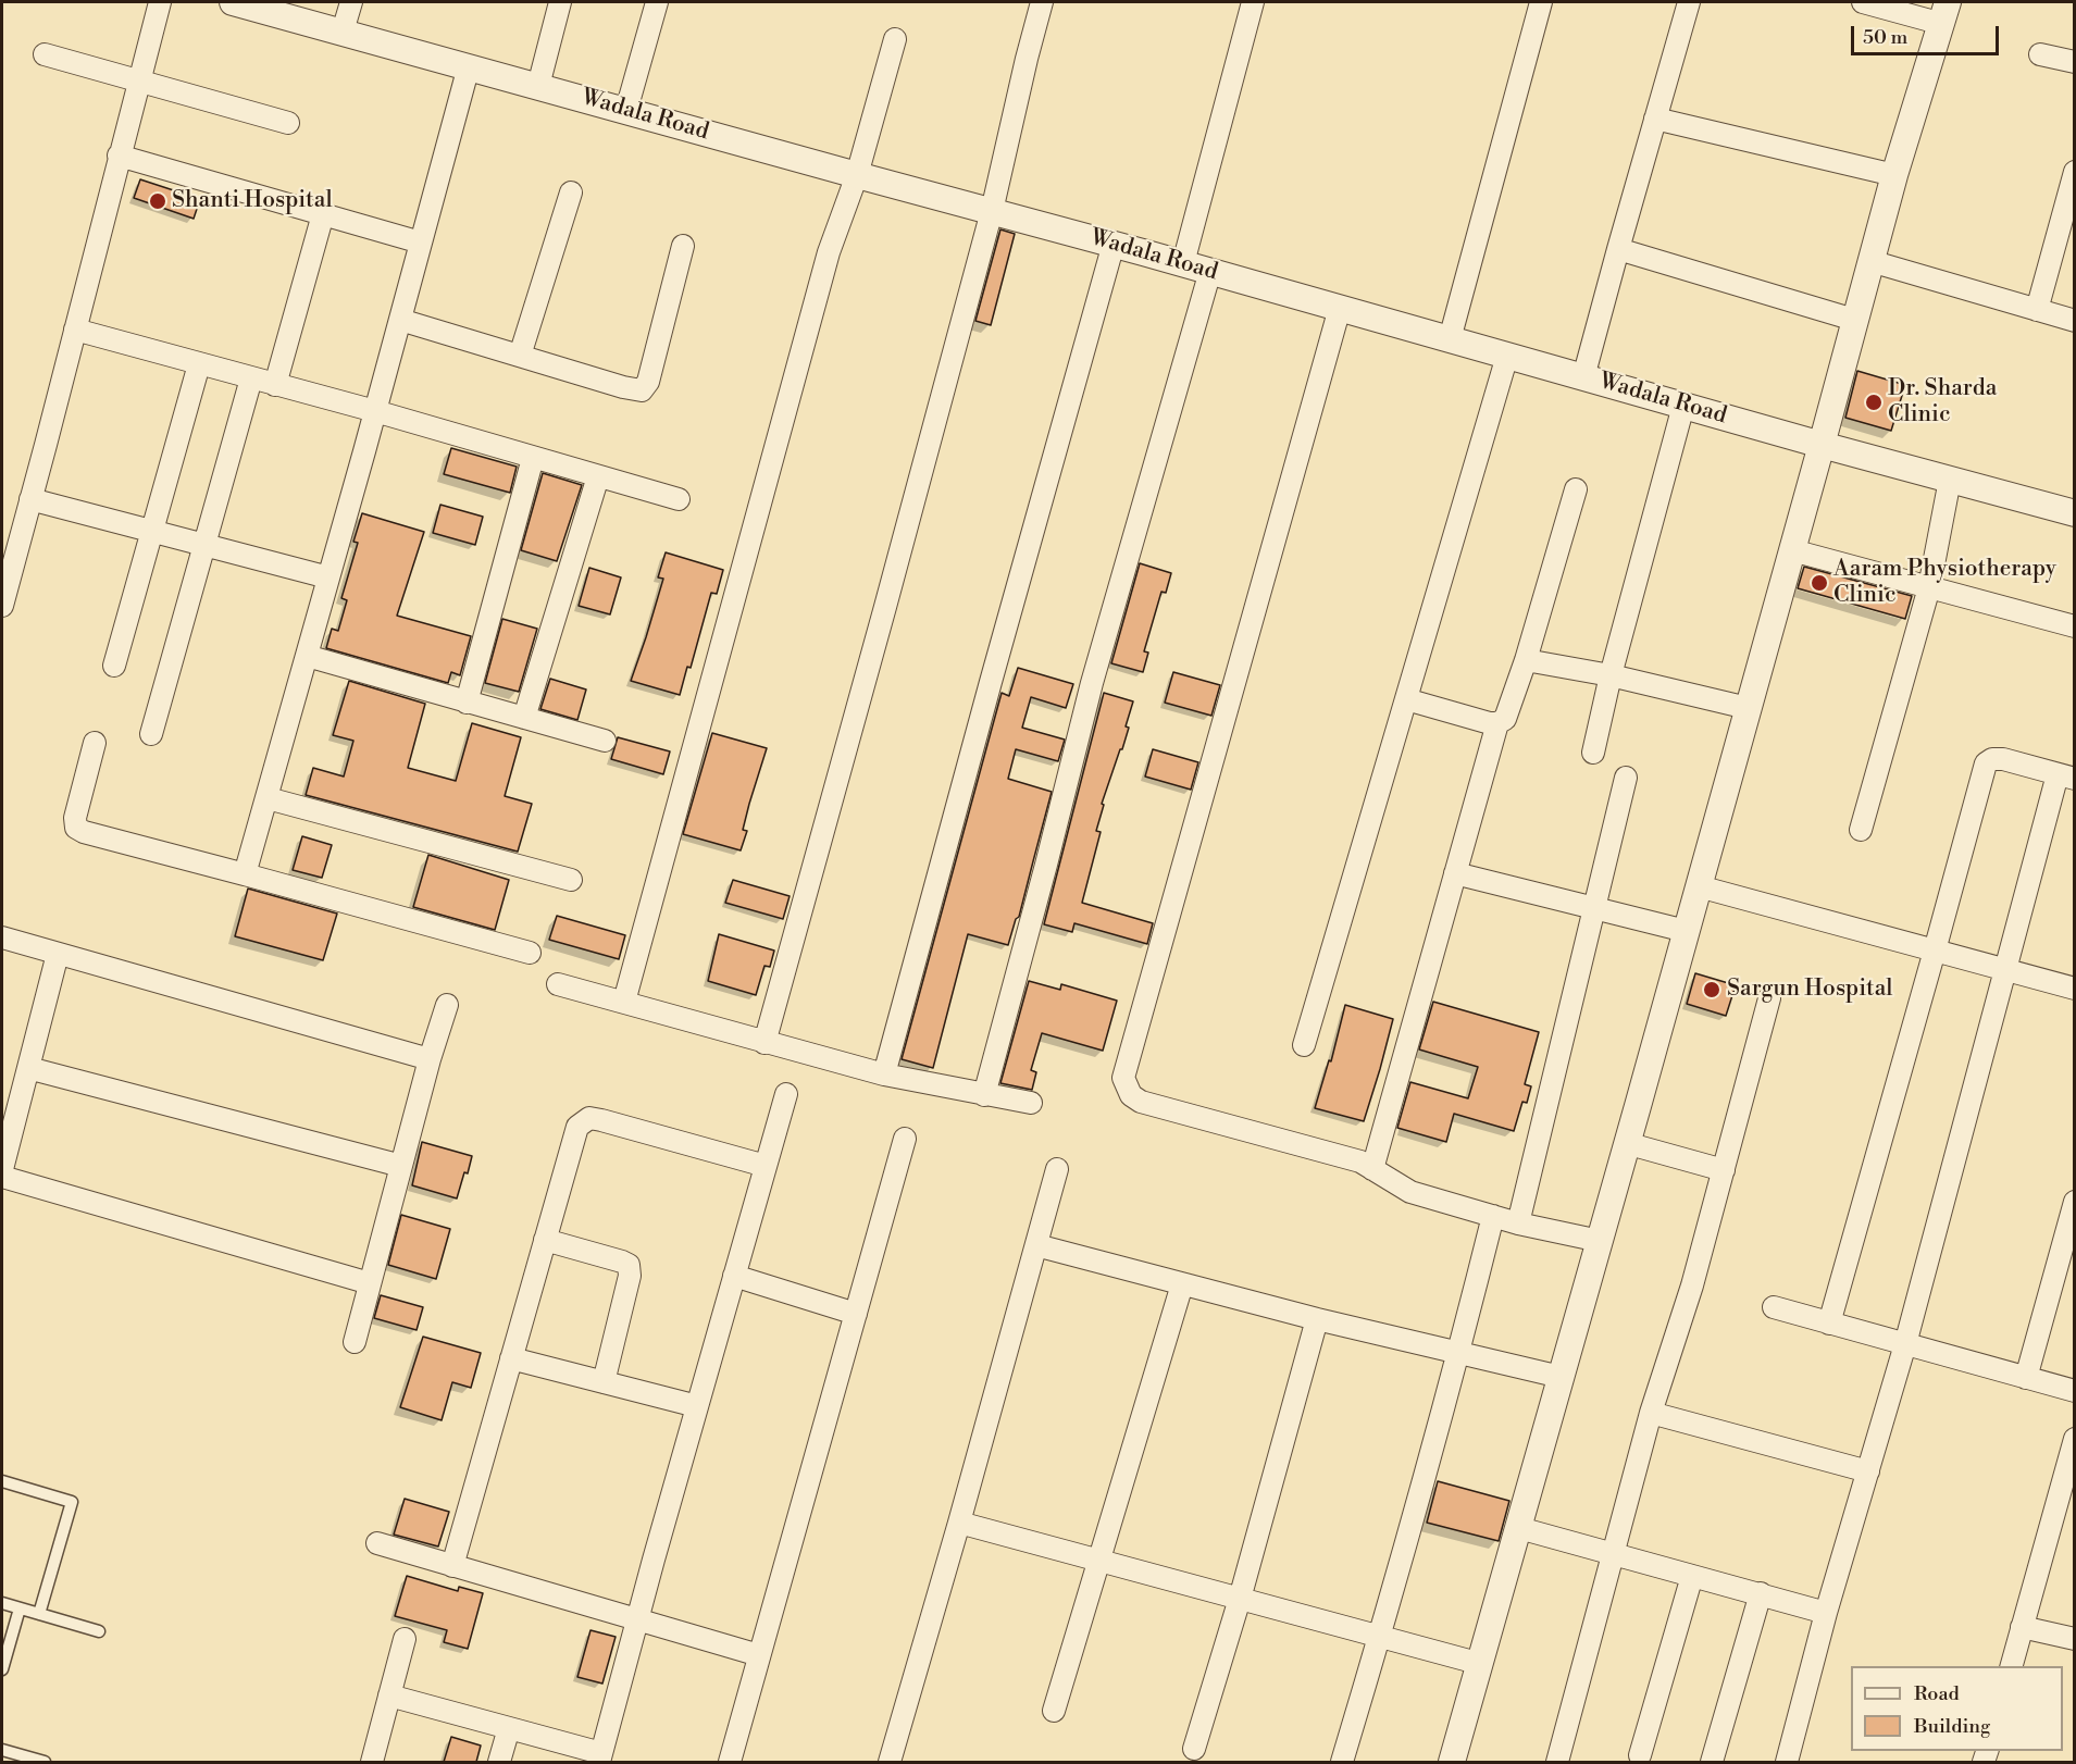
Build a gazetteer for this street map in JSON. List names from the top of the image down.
{
  "streets": {
    "street": ["Wadala Road"]
  },
  "places": [
    "Shanti Hospital",
    "Dr. Sharda Clinic",
    "Aaram Physiotherapy Clinic",
    "Sargun Hospital"
  ],
  "legend": ["Road", "Building"],
  "scale_bar": "50 m"
}
